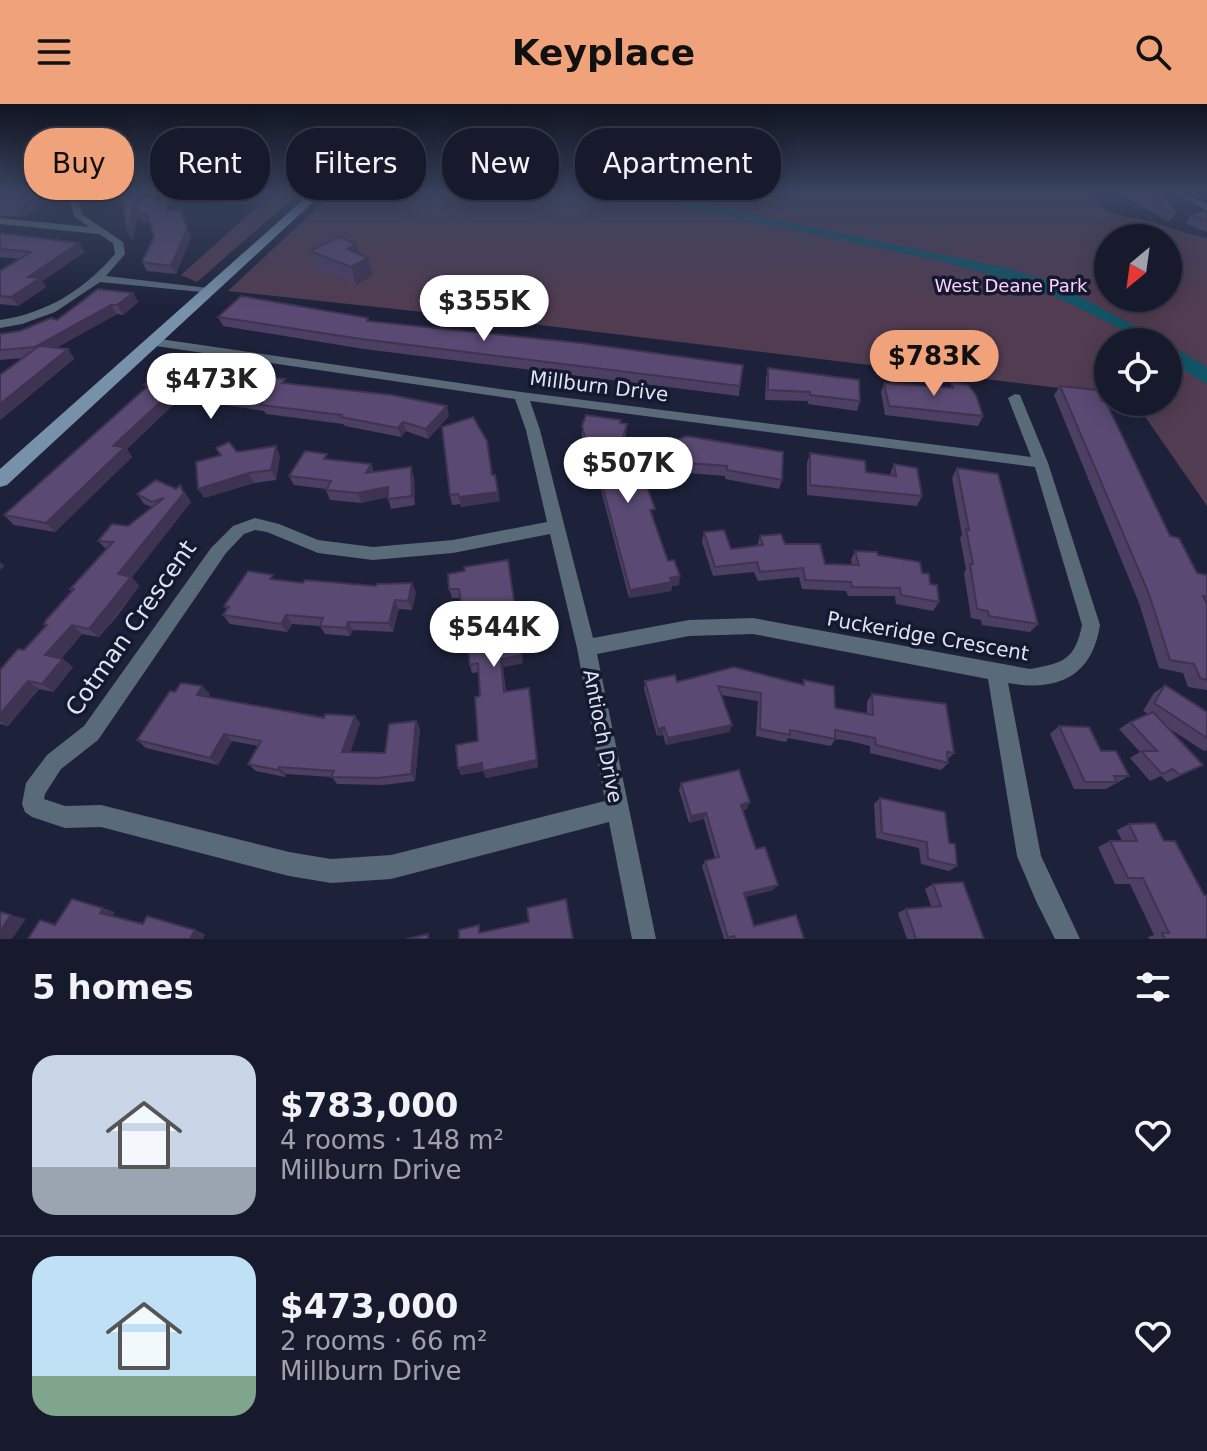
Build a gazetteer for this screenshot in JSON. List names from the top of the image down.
{
  "streets": {
    "street": [
      "Millburn Drive",
      "Cotman Crescent",
      "Puckeridge Crescent",
      "Antioch Drive"
    ]
  },
  "crossings": [
    ["Millburn Drive", "Puckeridge Crescent"],
    ["Millburn Drive", "Antioch Drive"],
    ["Cotman Crescent", "Antioch Drive"],
    ["Puckeridge Crescent", "Antioch Drive"]
  ],
  "parks": ["West Deane Park"],
  "north": "bottom left",
  "page": {
    "header": "Keyplace",
    "chip": [
      "Buy",
      "Rent",
      "Filters",
      "New",
      "Apartment"
    ],
    "price": [
      "$355K",
      "$783K",
      "$473K",
      "$507K",
      "$544K"
    ],
    "heading": "5 homes",
    "list": [
      {
        "name": "$783,000",
        "note": "4 rooms · 148 m² · Millburn Drive"
      },
      {
        "name": "$473,000",
        "note": "2 rooms · 66 m² · Millburn Drive"
      }
    ]
  }
}
